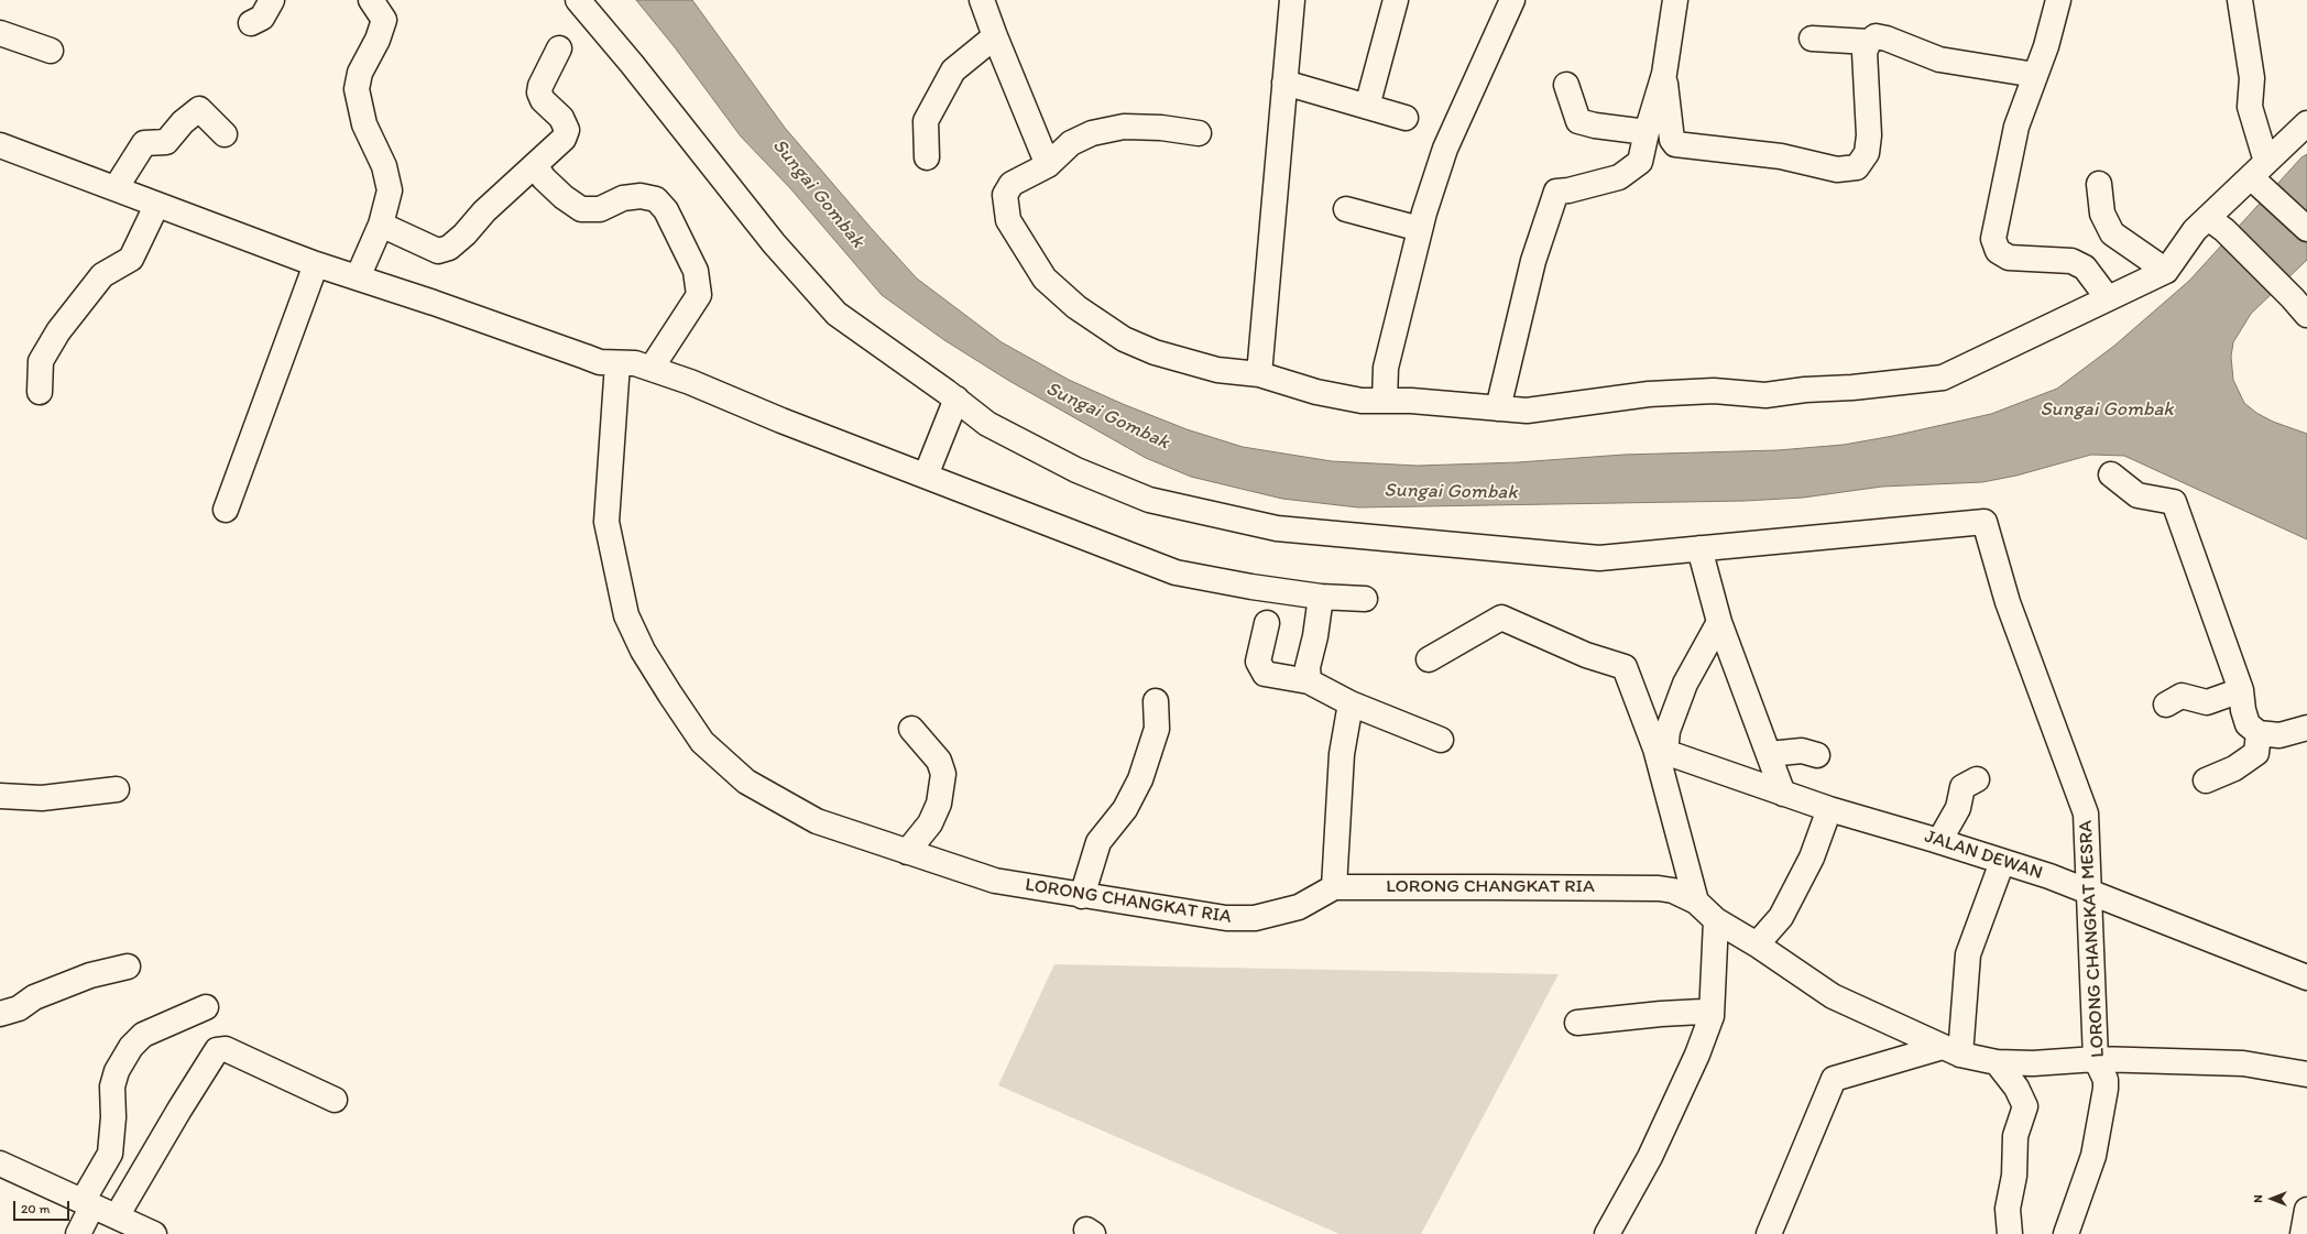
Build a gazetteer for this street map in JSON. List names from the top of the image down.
{
  "streets": {
    "street": ["JALAN DEWAN", "LORONG CHANGKAT RIA", "LORONG CHANGKAT MESRA"]
  },
  "crossings": [
    ["JALAN DEWAN", "LORONG CHANGKAT MESRA"],
    ["LORONG CHANGKAT RIA", "LORONG CHANGKAT MESRA"]
  ],
  "water": ["Sungai Gombak"],
  "scale_bar": "20 m",
  "north": "left"
}
